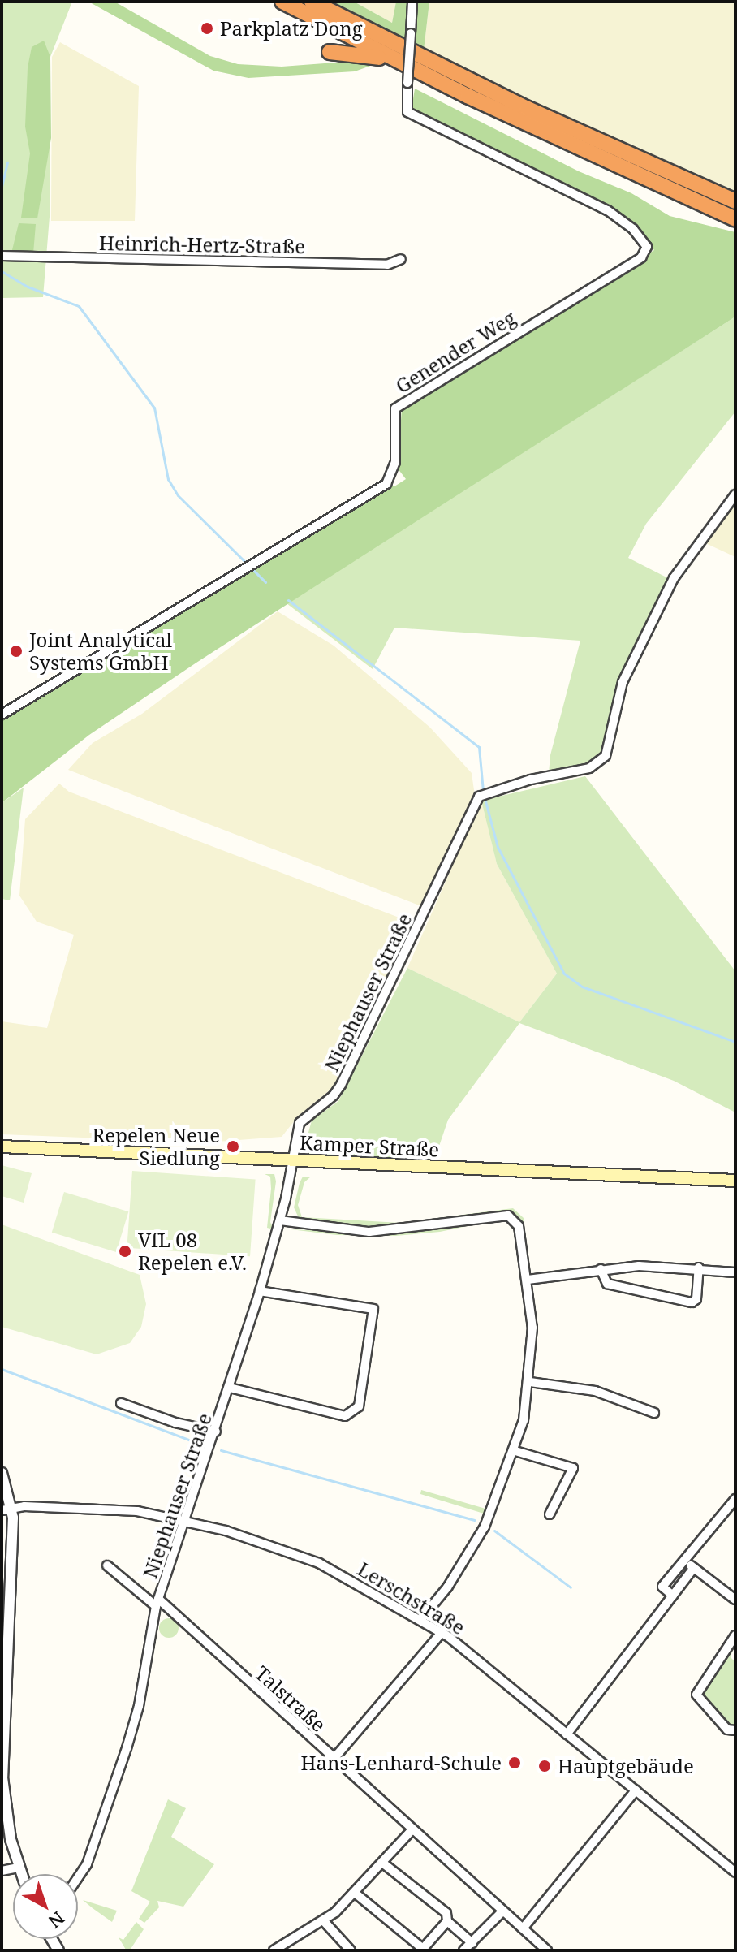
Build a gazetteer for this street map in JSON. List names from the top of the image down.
{
  "streets": {
    "main road": ["Kamper Straße"],
    "street": [
      "Heinrich-Hertz-Straße",
      "Genender Weg",
      "Niephauser Straße",
      "Lerschstraße",
      "Talstraße"
    ]
  },
  "crossings": [
    ["Niephauser Straße", "Kamper Straße"],
    ["Niephauser Straße", "Lerschstraße"],
    ["Niephauser Straße", "Talstraße"]
  ],
  "places": [
    "Parkplatz Dong",
    "Joint Analytical Systems GmbH",
    "Repelen Neue Siedlung",
    "VfL 08 Repelen e.V.",
    "Hans-Lenhard-Schule",
    "Hauptgebäude"
  ],
  "north": "bottom right"
}
